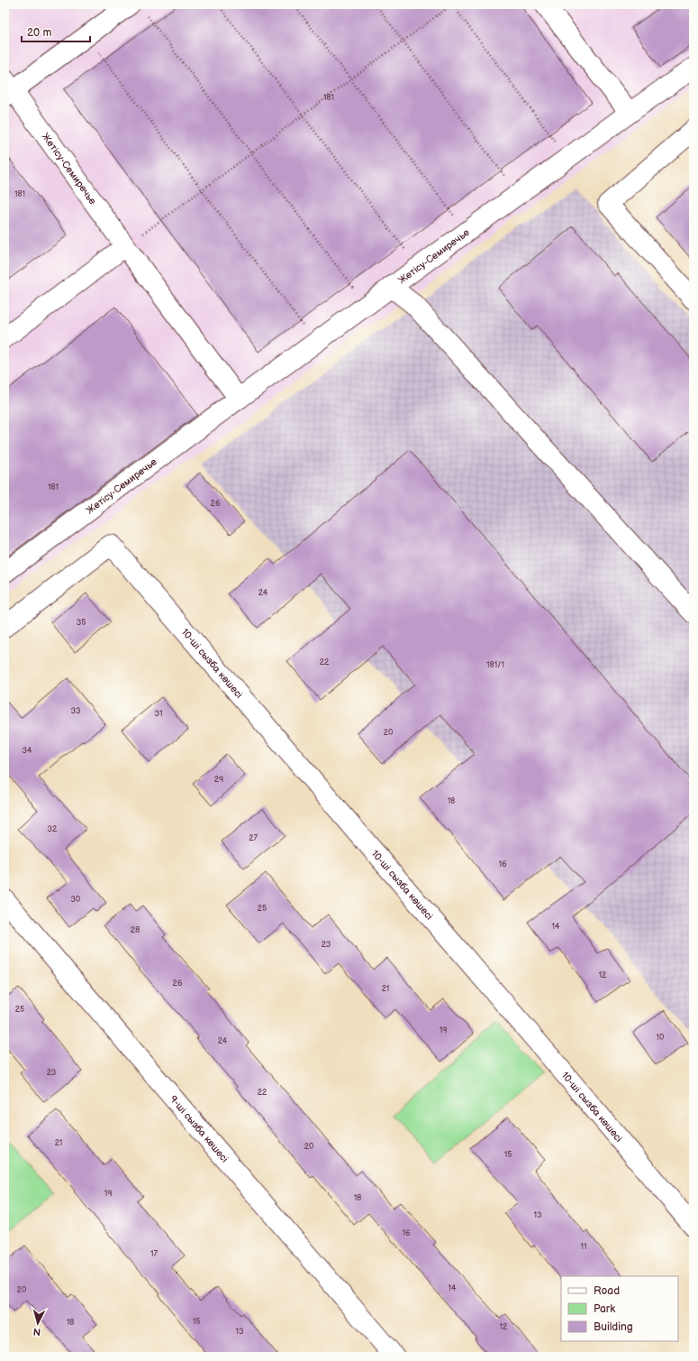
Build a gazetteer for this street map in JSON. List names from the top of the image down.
{
  "streets": {
    "street": ["Жетісу-Семиречье", "10-ші сызба көшесі", "9-ші сызба көшесі"]
  },
  "house_numbers": [
    "181",
    "181",
    "181",
    "26",
    "24",
    "35",
    "22",
    "181/1",
    "33",
    "31",
    "20",
    "34",
    "29",
    "18",
    "32",
    "27",
    "16",
    "30",
    "25",
    "14",
    "28",
    "23",
    "12",
    "26",
    "21",
    "25",
    "19",
    "10",
    "24",
    "23",
    "22",
    "21",
    "20",
    "15",
    "19",
    "18",
    "13",
    "16",
    "11",
    "17",
    "14",
    "20",
    "15",
    "18",
    "12",
    "13"
  ],
  "legend": ["Road", "Park", "Building"],
  "scale_bar": "20 m",
  "north": "bottom"
}
